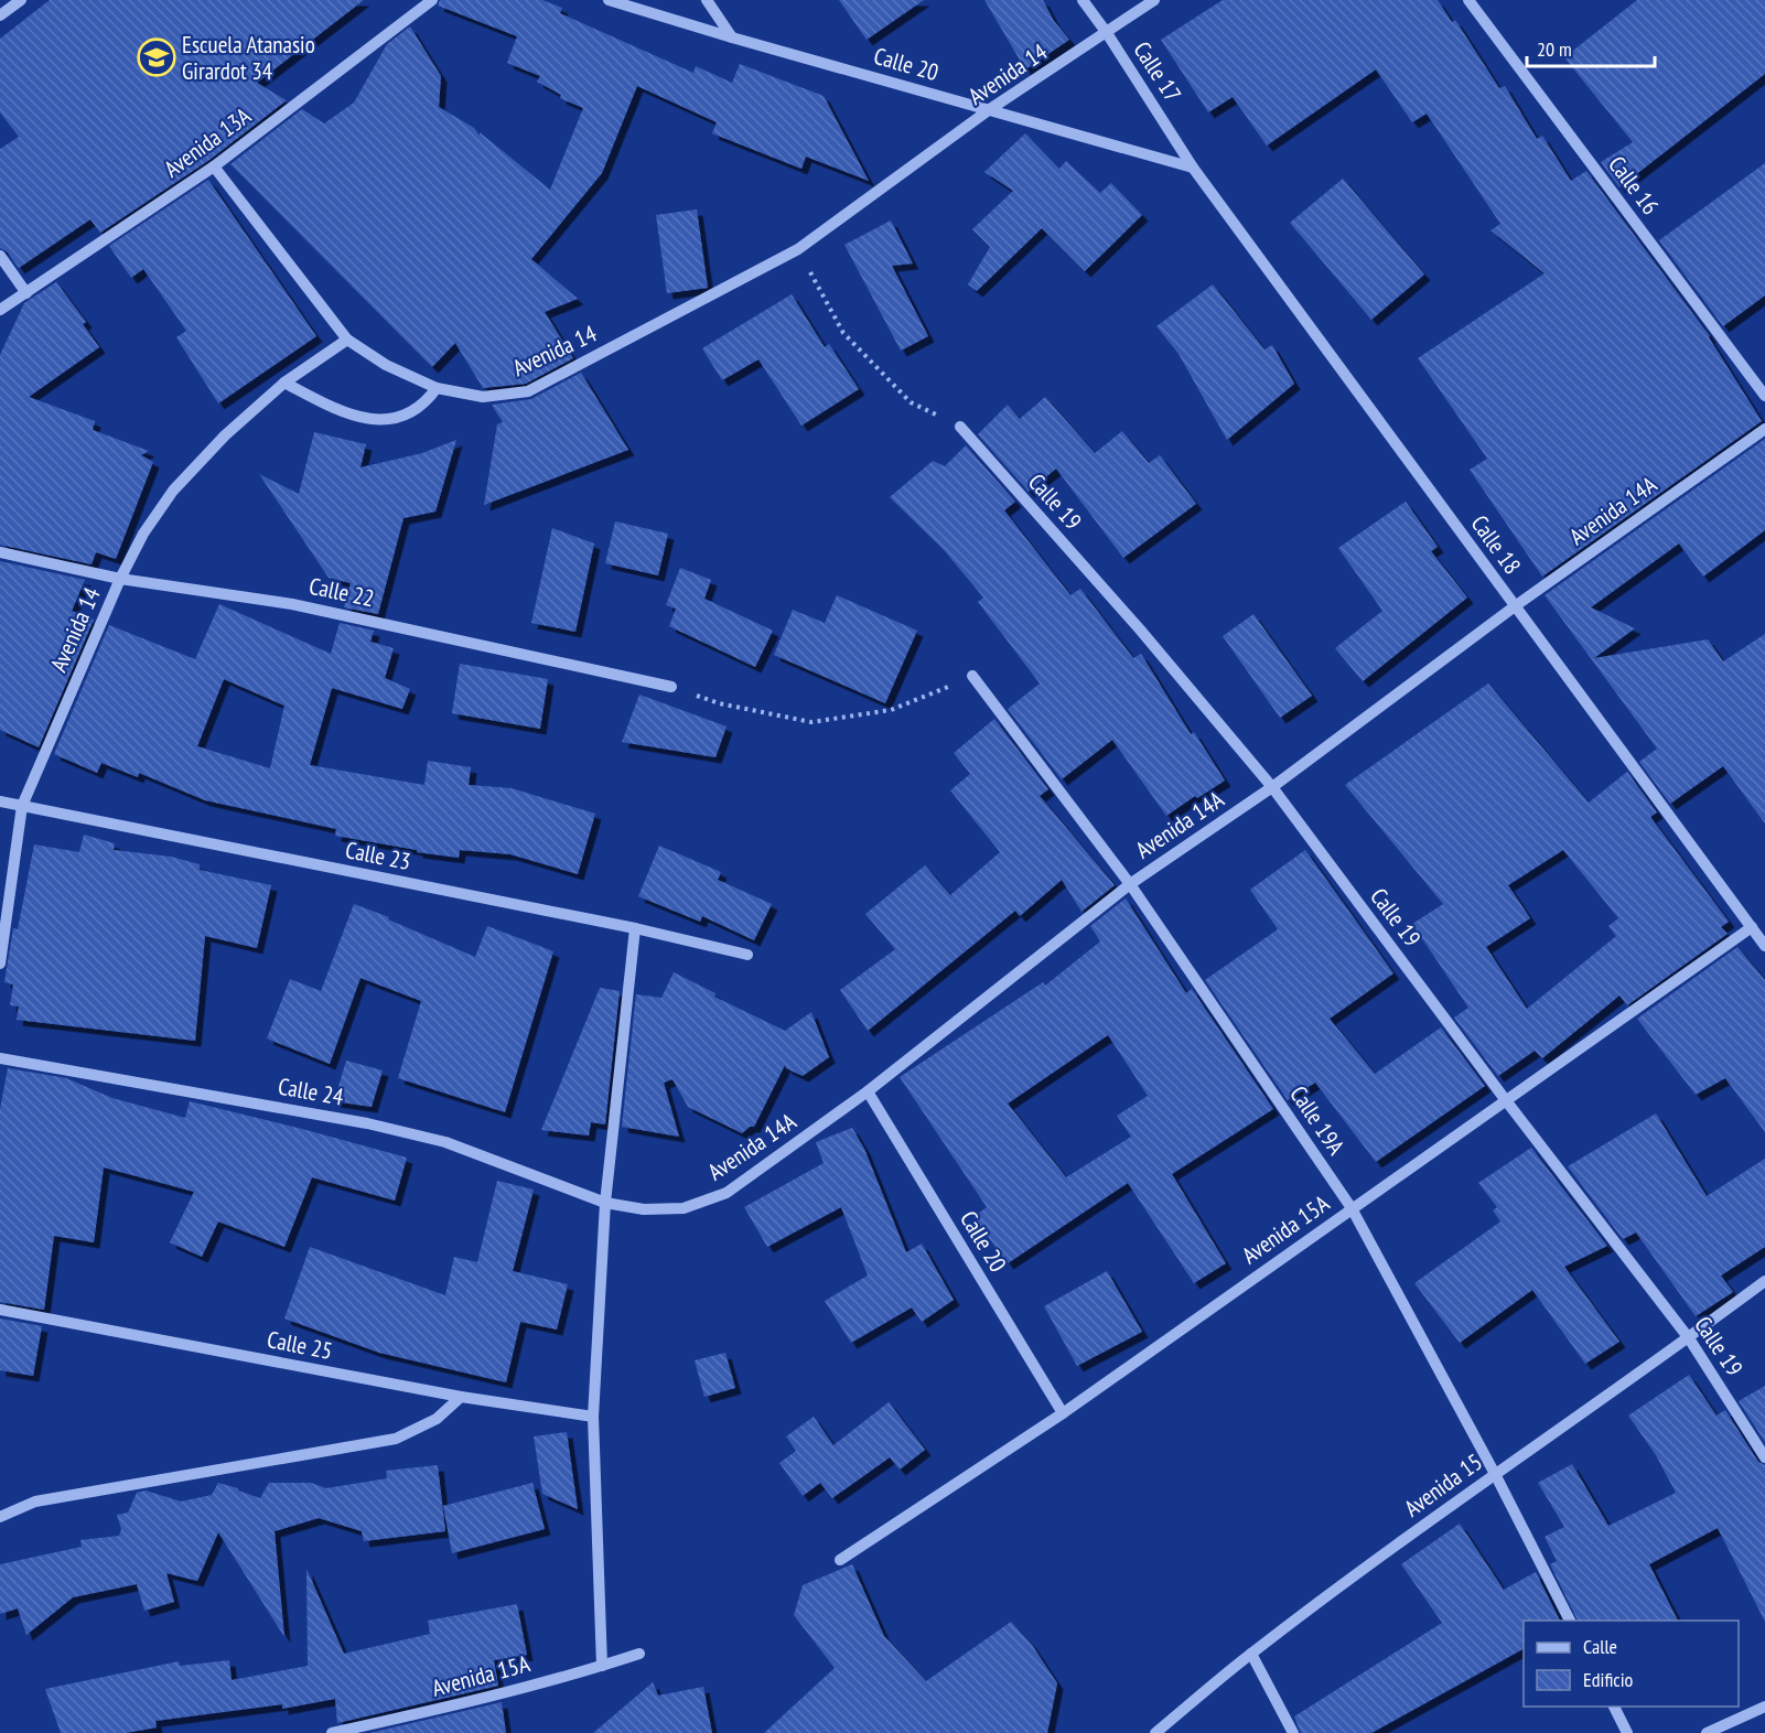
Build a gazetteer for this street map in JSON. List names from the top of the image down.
{
  "streets": {
    "street": [
      "Calle 20",
      "Calle 17",
      "Avenida 14",
      "Avenida 13A",
      "Calle 16",
      "Calle 19",
      "Avenida 14A",
      "Calle 18",
      "Calle 22",
      "Calle 23",
      "Calle 24",
      "Calle 19A",
      "Avenida 15A",
      "Calle 25",
      "Avenida 15"
    ]
  },
  "crossings": [
    ["Calle 20", "Calle 17"],
    ["Calle 20", "Avenida 14"],
    ["Calle 20", "Avenida 14A"],
    ["Calle 20", "Calle 18"],
    ["Calle 20", "Avenida 15A"],
    ["Calle 17", "Avenida 14"],
    ["Calle 17", "Calle 18"],
    ["Avenida 14", "Calle 22"],
    ["Avenida 14", "Calle 23"],
    ["Calle 19", "Avenida 14A"],
    ["Calle 19", "Avenida 15A"],
    ["Calle 19", "Avenida 15"],
    ["Avenida 14A", "Calle 18"],
    ["Avenida 14A", "Calle 24"],
    ["Avenida 14A", "Calle 19A"],
    ["Calle 18", "Avenida 15A"],
    ["Calle 19A", "Avenida 15A"],
    ["Calle 19A", "Avenida 15"]
  ],
  "places": {
    "school or university": ["Escuela Atanasio Girardot 34"]
  },
  "legend": ["Calle", "Edificio"],
  "scale_bar": "20 m"
}
